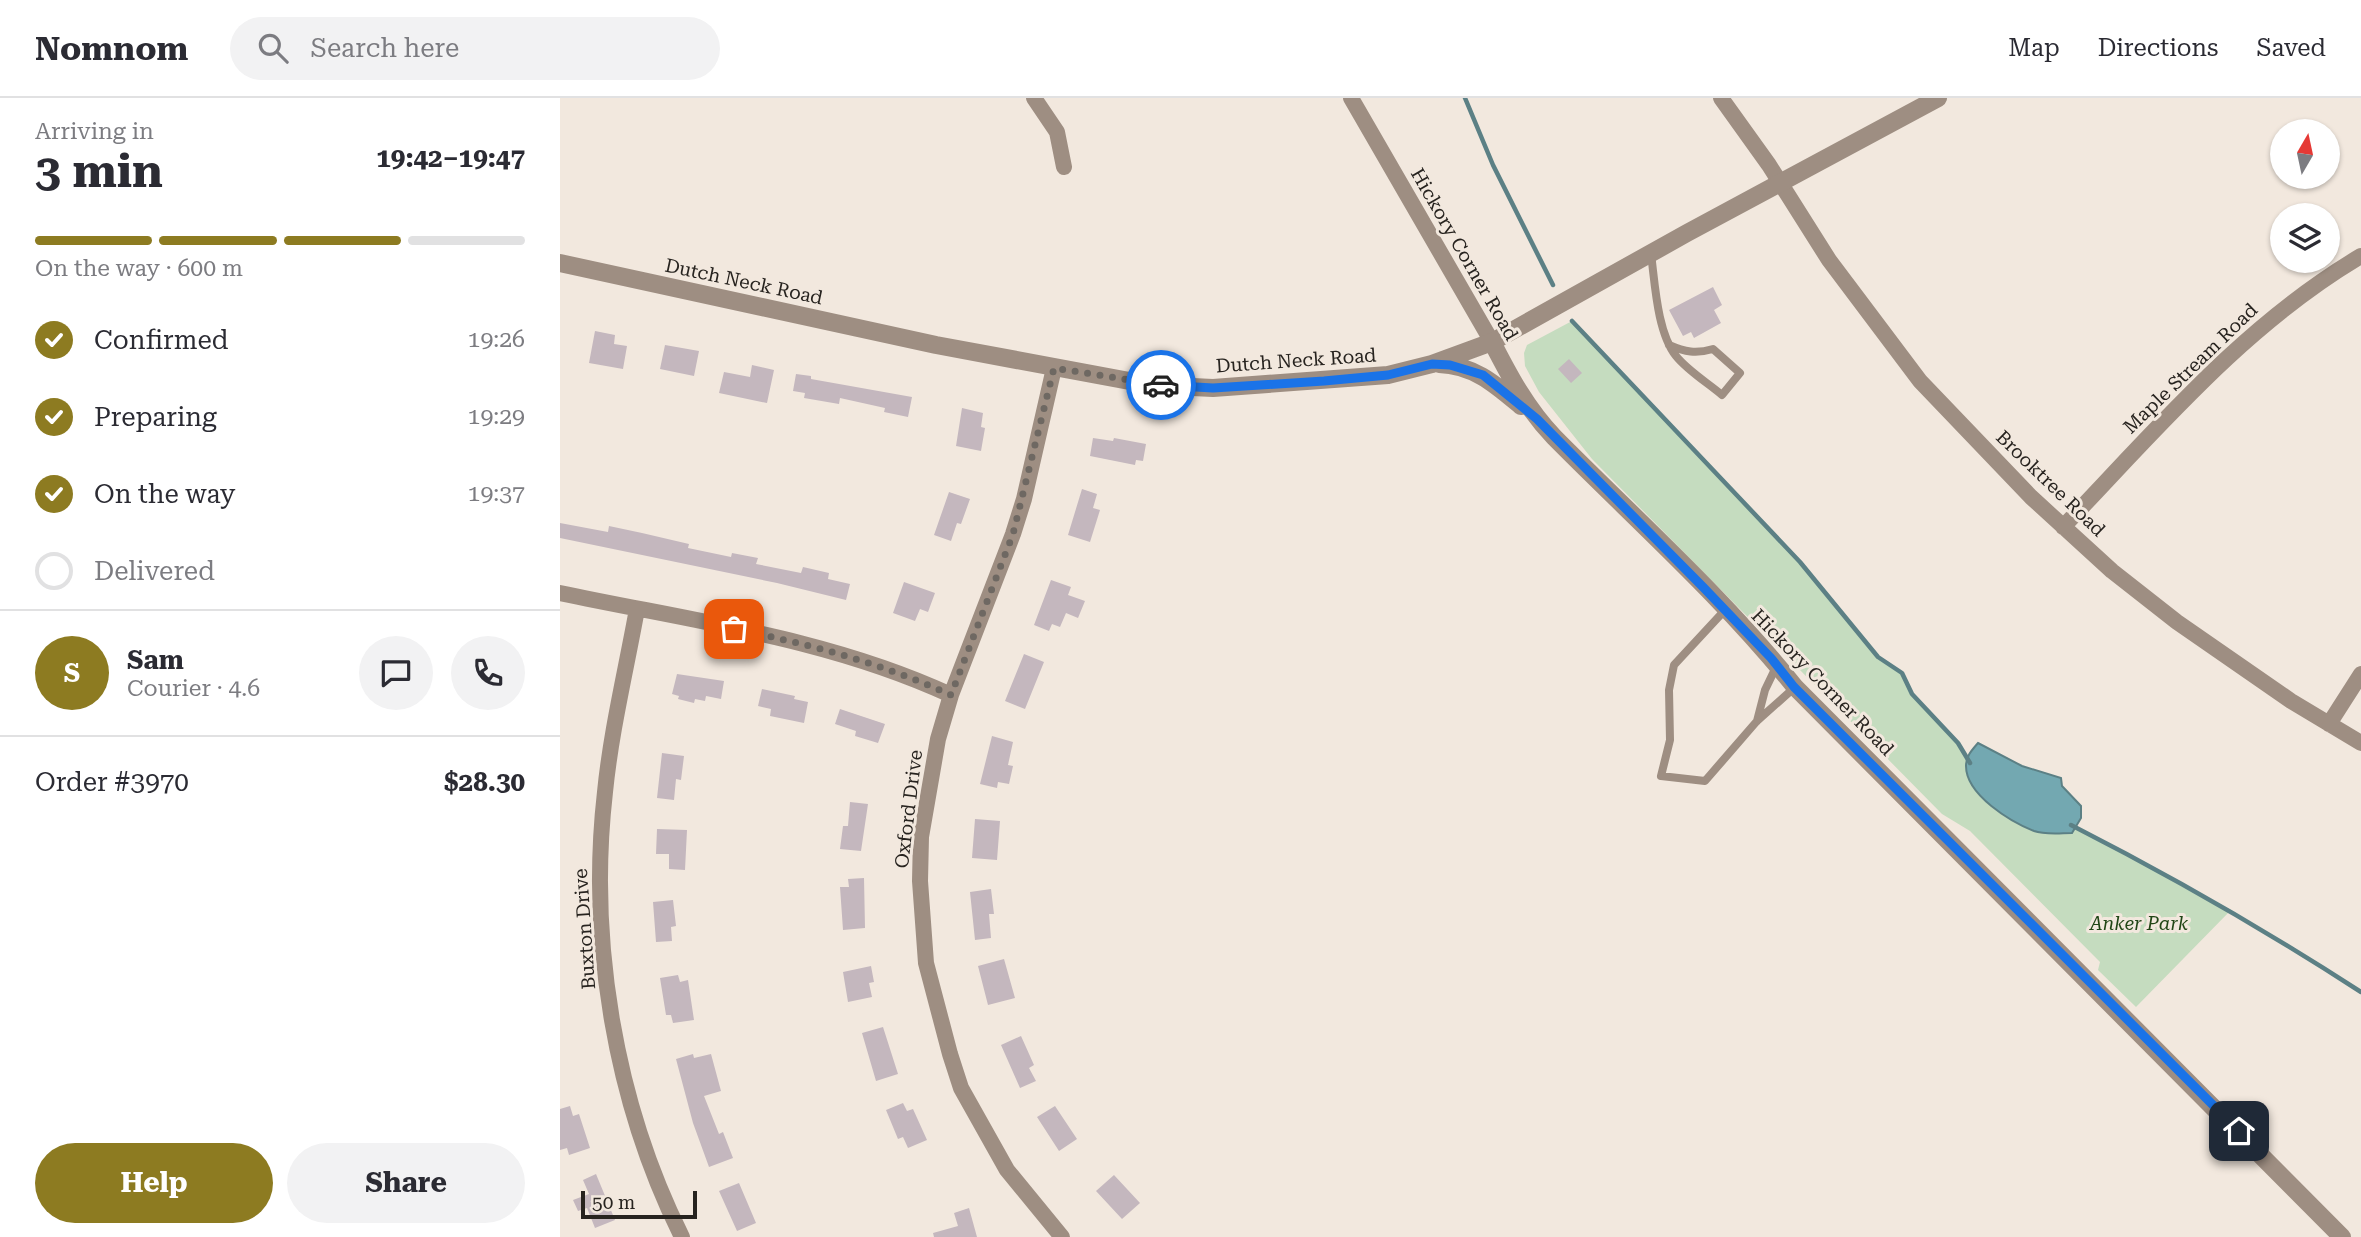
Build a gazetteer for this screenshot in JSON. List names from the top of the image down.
{
  "streets": {
    "street": [
      "Hickory Corner Road",
      "Dutch Neck Road",
      "Maple Stream Road",
      "Brooktree Road",
      "Oxford Drive",
      "Buxton Drive"
    ]
  },
  "crossings": [
    ["Hickory Corner Road", "Dutch Neck Road"],
    ["Dutch Neck Road", "Brooktree Road"],
    ["Dutch Neck Road", "Oxford Drive"],
    ["Maple Stream Road", "Brooktree Road"]
  ],
  "parks": ["Anker Park"],
  "scale_bar": "50 m",
  "north": "top",
  "page": {
    "header": "Nomnom",
    "search": "Search here",
    "nav": ["Map", "Directions", "Saved"],
    "heading": ["3 min", "Arriving in", "19:42–19:47"],
    "panel": [
      "Sam",
      "Courier · 4.6",
      "Order #3970",
      "$28.30"
    ],
    "bar": "On the way · 600 m",
    "list": [
      ["Confirmed", "19:26"],
      ["Preparing", "19:29"],
      ["On the way", "19:37"],
      "Delivered"
    ],
    "round": "S",
    "buttons": ["Help", "Share"],
    "scale": "50 m"
  }
}
